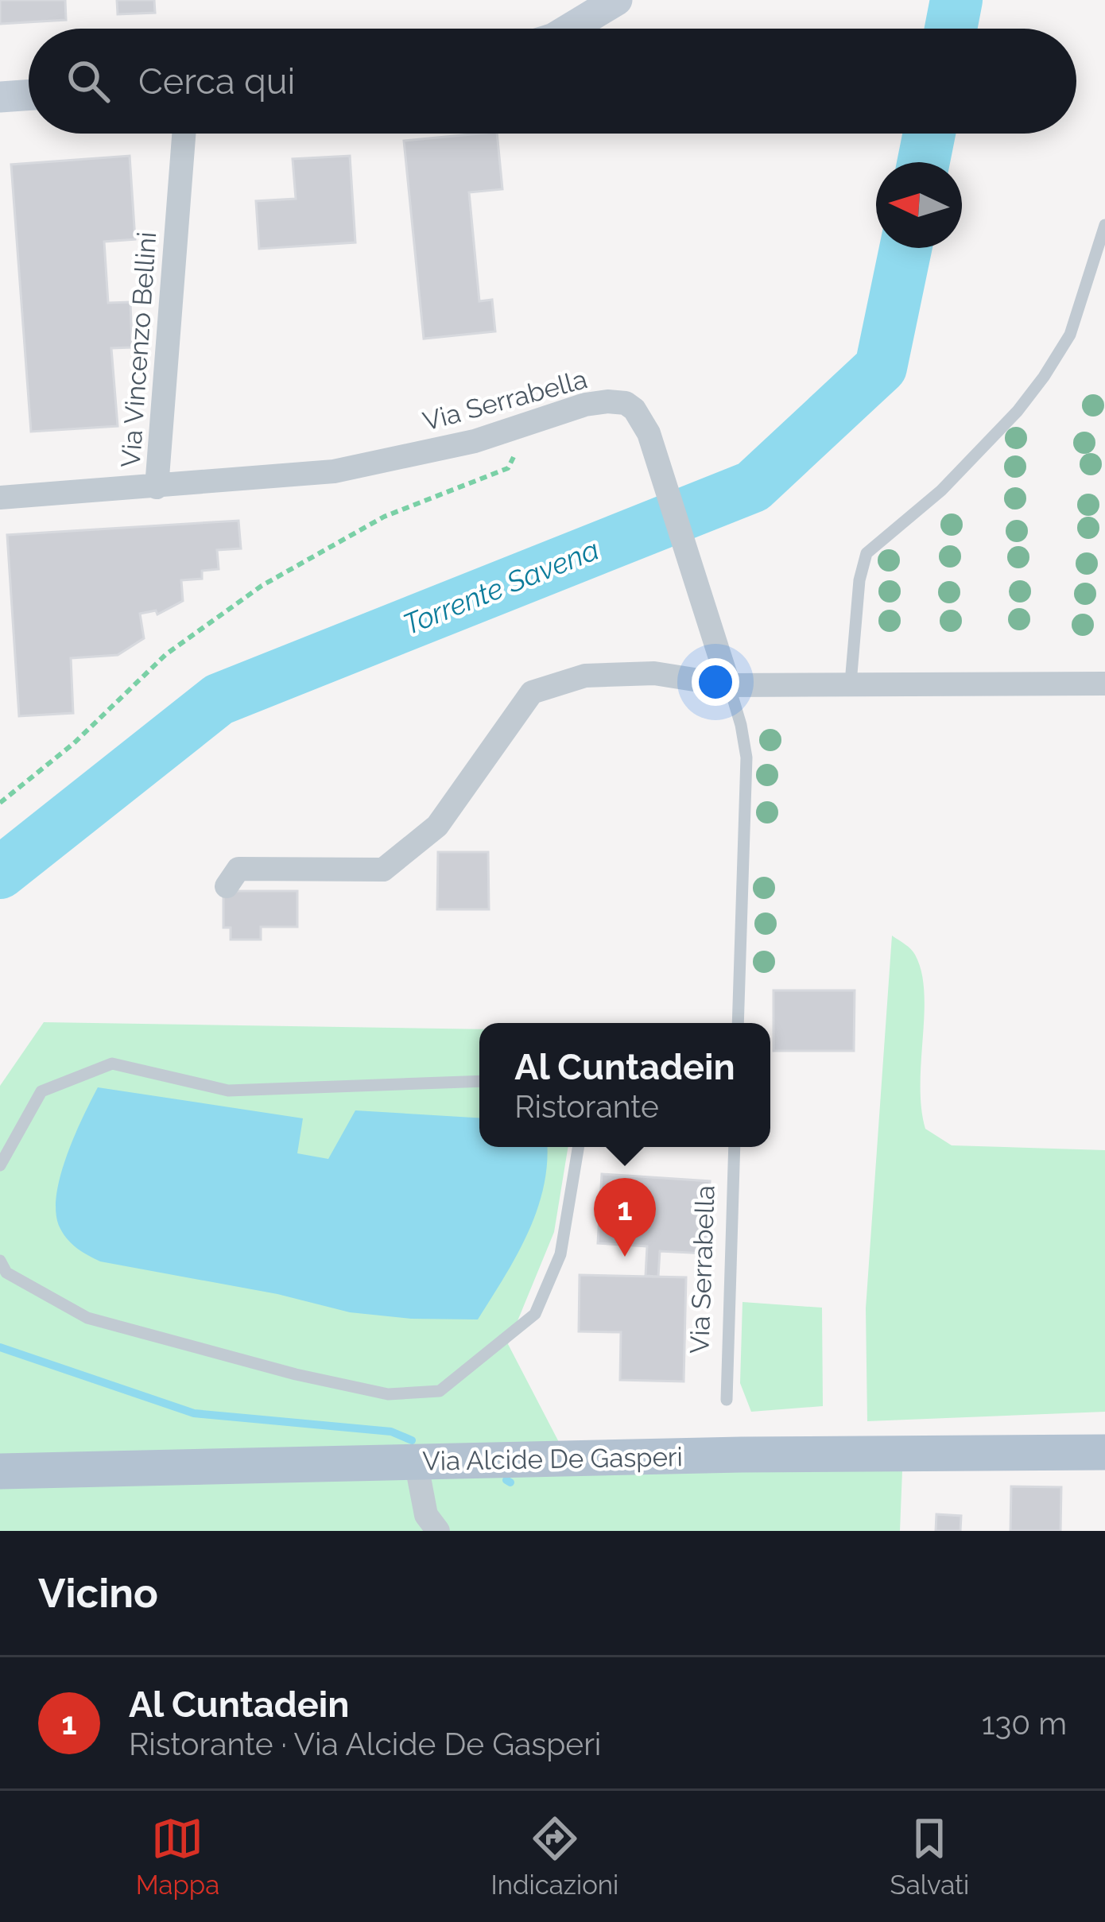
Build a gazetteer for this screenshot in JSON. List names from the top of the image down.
{
  "streets": {
    "main road": ["Via Alcide De Gasperi"],
    "street": ["Via Vincenzo Bellini", "Via Serrabella"]
  },
  "crossings": [
    ["Via Vincenzo Bellini", "Via Serrabella"]
  ],
  "water": ["Torrente Savena"],
  "north": "left",
  "page": {
    "search": "Cerca qui",
    "popup": ["Al Cuntadein", "Ristorante"],
    "pins": "1",
    "heading": "Vicino",
    "list": [
      {
        "mark": "1",
        "name": "Al Cuntadein",
        "note": "Ristorante · Via Alcide De Gasperi",
        "value": "130 m"
      }
    ],
    "nav": ["Mappa", "Indicazioni", "Salvati"]
  }
}
